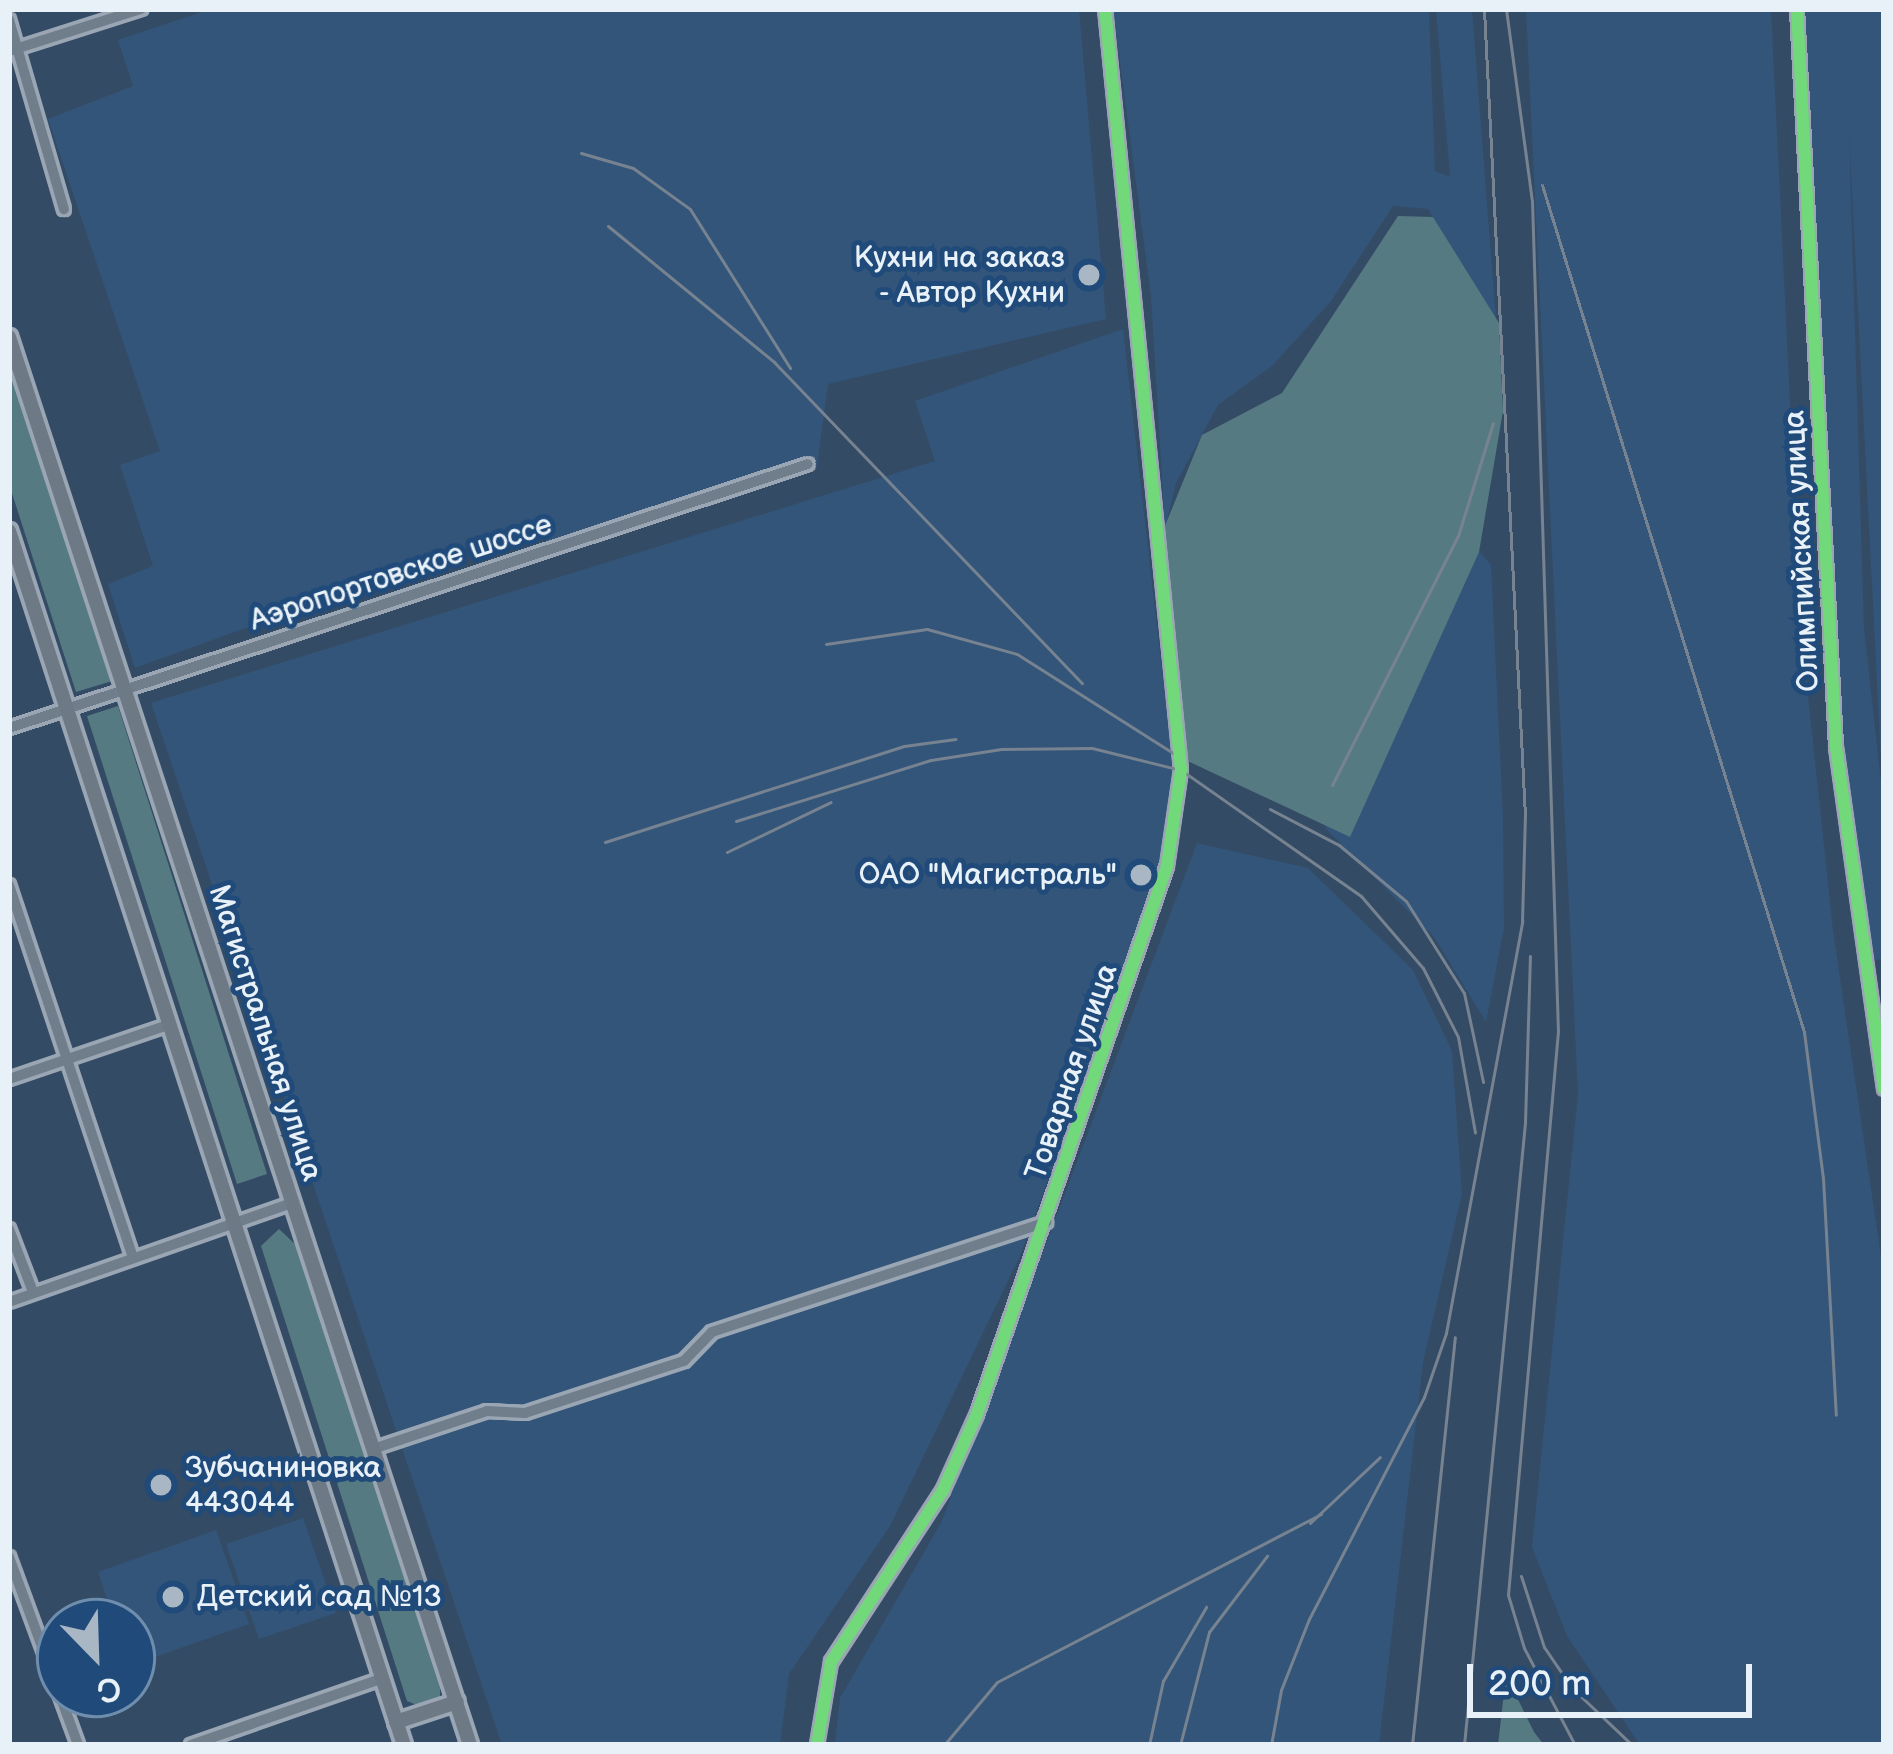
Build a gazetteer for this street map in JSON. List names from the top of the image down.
{
  "streets": {
    "main road": ["Магистральная улица"],
    "street": ["Олимпийская улица", "Аэропортовское шоссе", "Товарная улица"]
  },
  "crossings": [
    ["Аэропортовское шоссе", "Магистральная улица"]
  ],
  "places": [
    "Кухни на заказ - Автор Кухни",
    "ОАО \"Магистраль\"",
    "Зубчаниновка 443044",
    "Детский сад №13"
  ],
  "scale_bar": "200 m",
  "north": "bottom right"
}
